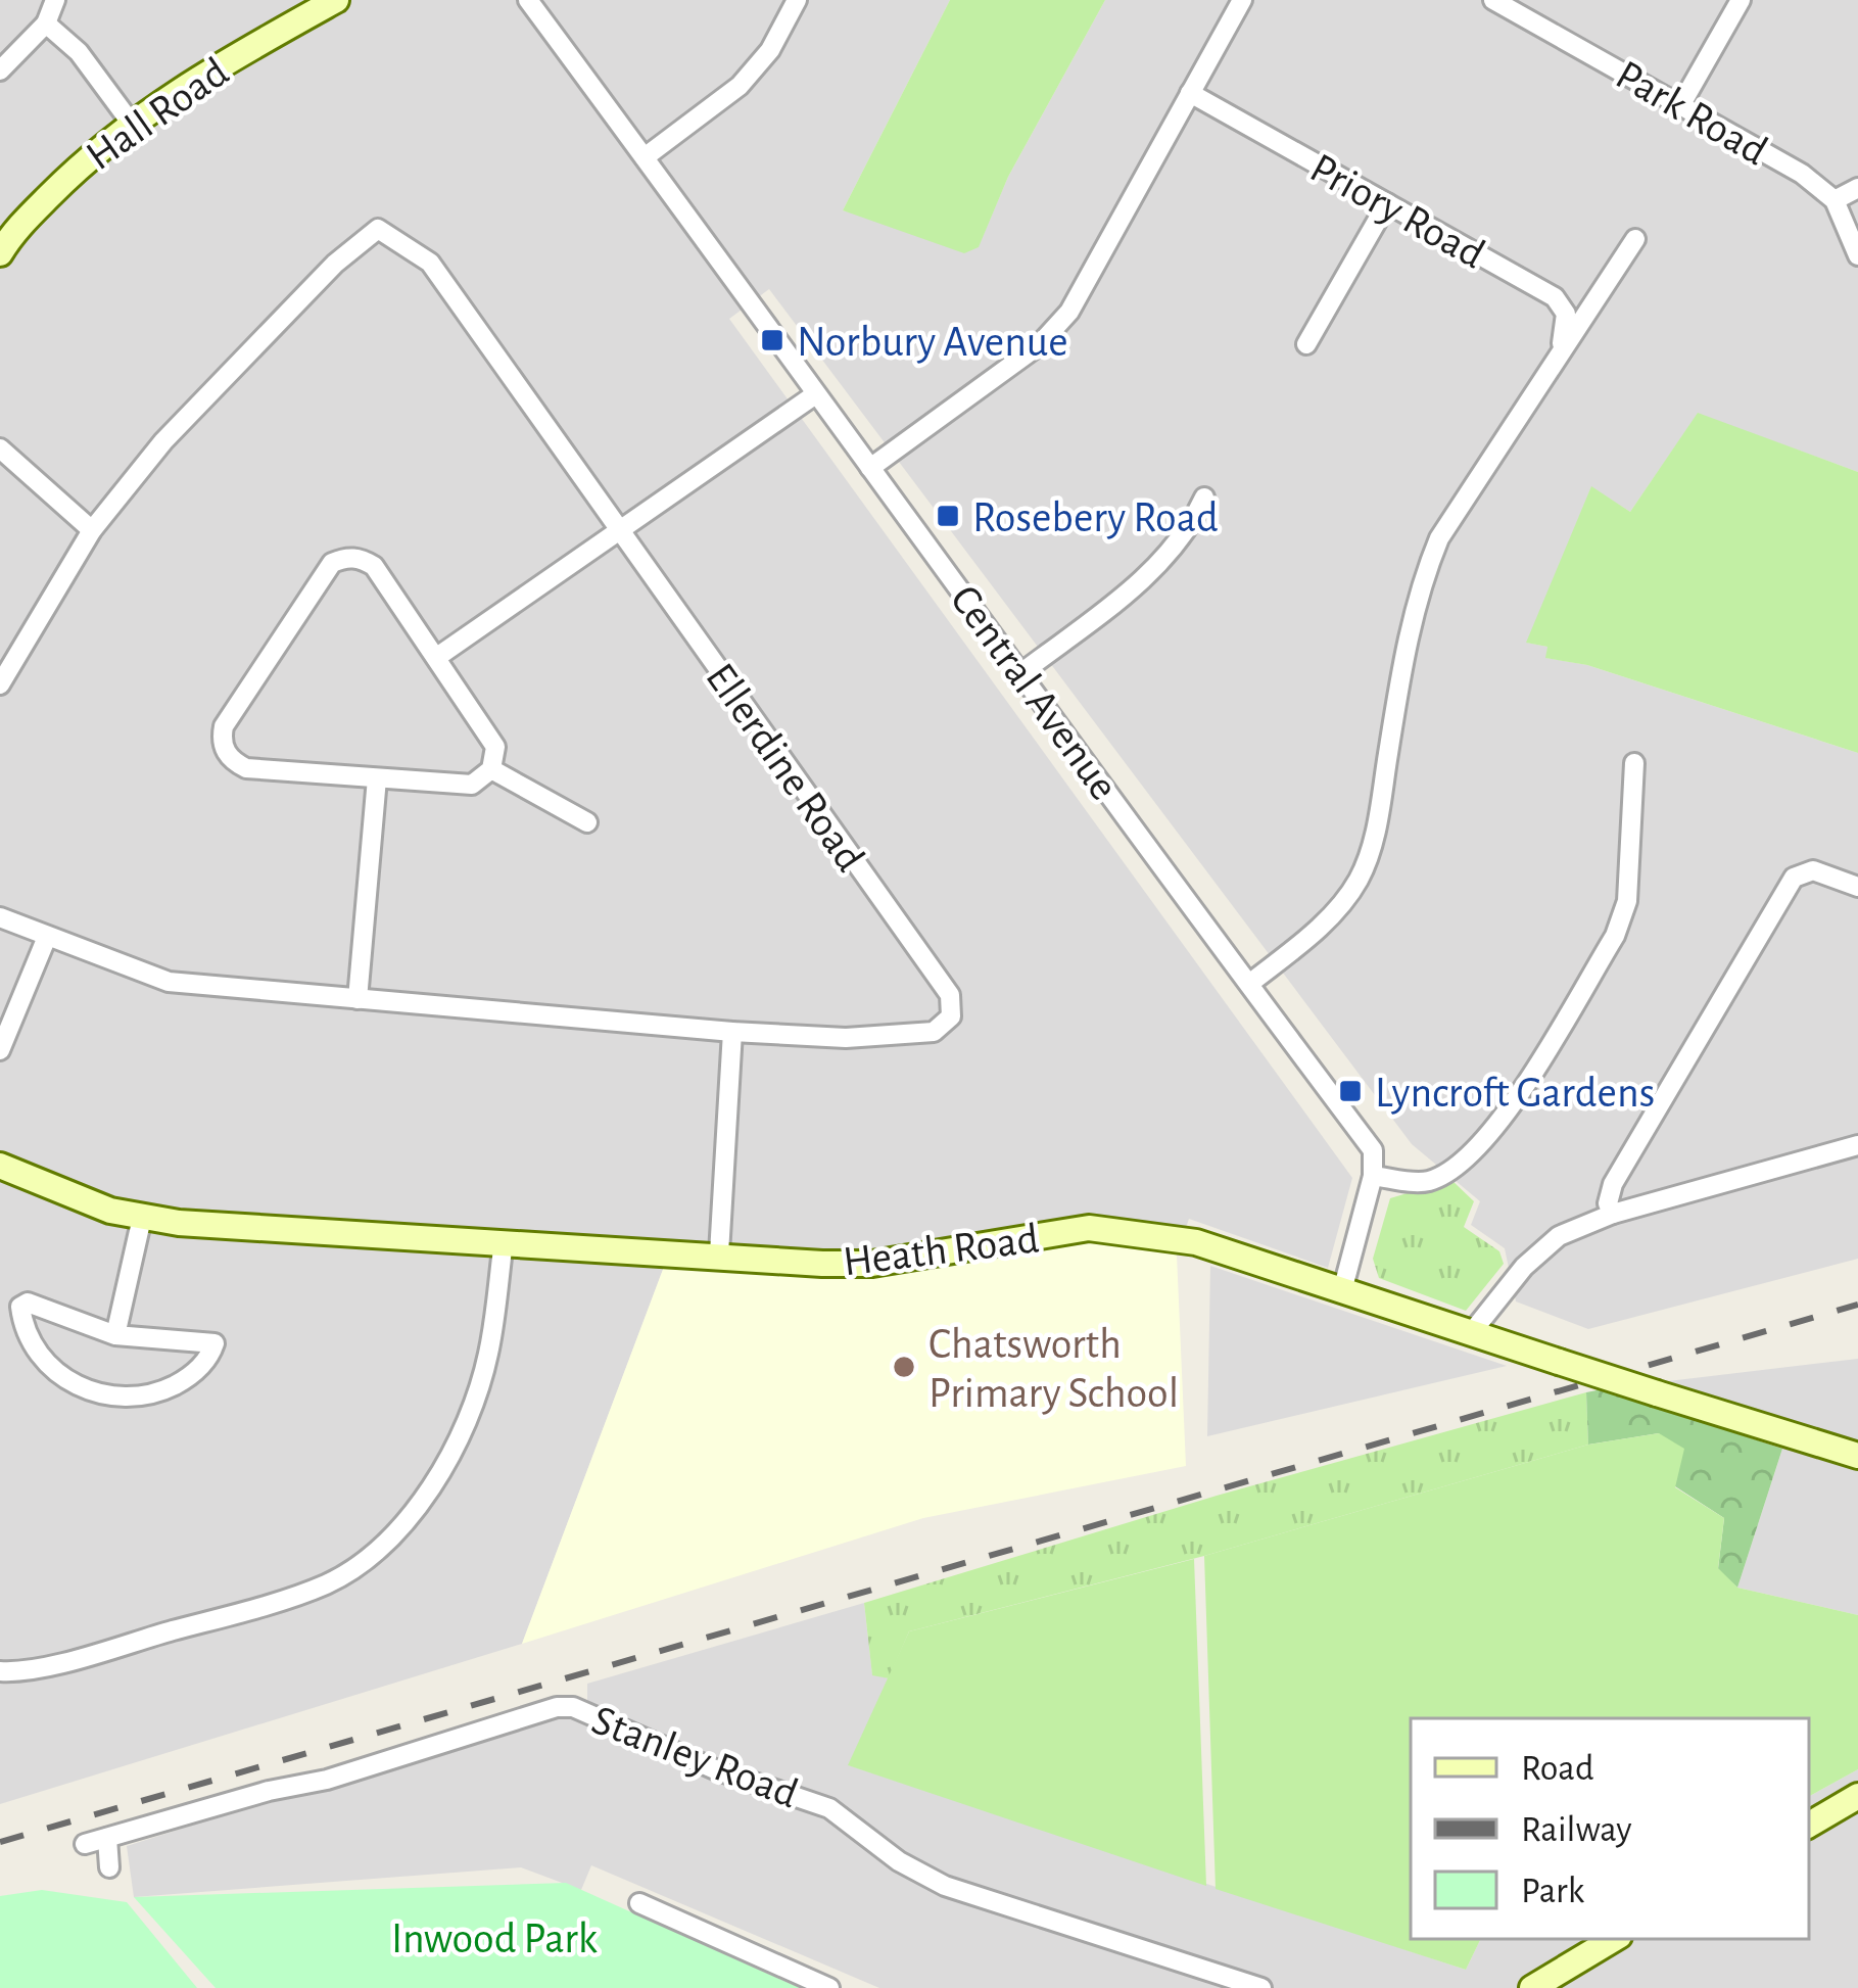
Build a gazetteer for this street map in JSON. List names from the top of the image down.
{
  "streets": {
    "street": [
      "Park Road",
      "Hall Road",
      "Priory Road",
      "Central Avenue",
      "Ellerdine Road",
      "Heath Road",
      "Stanley Road"
    ]
  },
  "parks": ["Inwood Park"],
  "places": {
    "transit": ["Norbury Avenue", "Rosebery Road", "Lyncroft Gardens"],
    "other": ["Chatsworth Primary School"]
  },
  "legend": ["Road", "Railway", "Park"]
}
